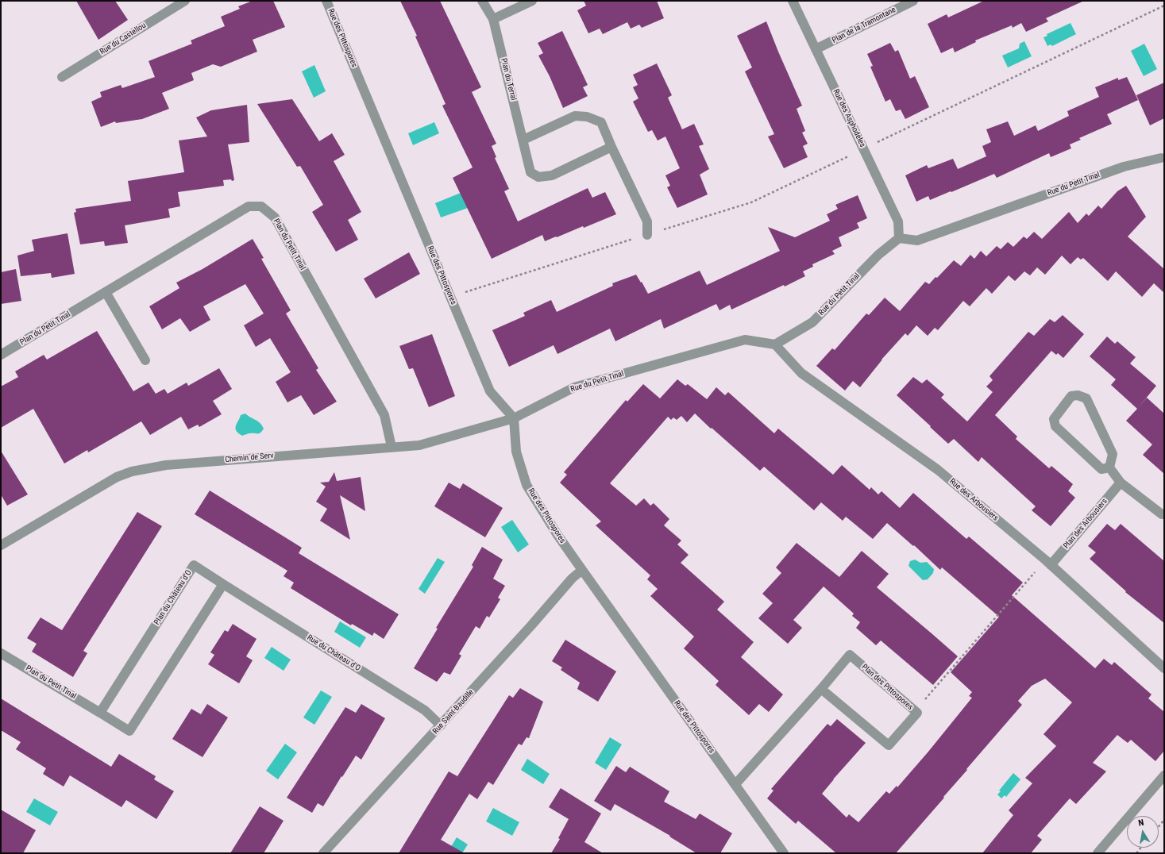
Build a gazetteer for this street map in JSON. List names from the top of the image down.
{
  "streets": {
    "street": [
      "Plan de la Tramontane",
      "Rue des Pittospores",
      "Rue du Castellou",
      "Plan du Terral",
      "Rue des Asphodèles",
      "Rue du Petit Tinal",
      "Plan du Petit Tinal",
      "Chemin de Serv",
      "Rue des Arbousiers",
      "Plan des Arbousiers",
      "Plan du Château d'O",
      "Rue du Château d'O",
      "Plan des Pittospores",
      "Rue Saint-Baudille"
    ]
  },
  "crossings": [
    ["Plan de la Tramontane", "Rue des Asphodèles"],
    ["Rue des Pittospores", "Rue du Petit Tinal"],
    ["Rue des Pittospores", "Chemin de Serv"],
    ["Rue des Pittospores", "Plan des Pittospores"],
    ["Rue des Pittospores", "Rue Saint-Baudille"],
    ["Rue des Asphodèles", "Rue du Petit Tinal"],
    ["Rue du Petit Tinal", "Chemin de Serv"],
    ["Rue du Petit Tinal", "Rue des Arbousiers"],
    ["Plan du Petit Tinal", "Chemin de Serv"],
    ["Plan du Petit Tinal", "Plan du Château d'O"],
    ["Rue des Arbousiers", "Plan des Arbousiers"],
    ["Plan du Château d'O", "Rue du Château d'O"],
    ["Rue du Château d'O", "Rue Saint-Baudille"]
  ],
  "north": "top"
}
